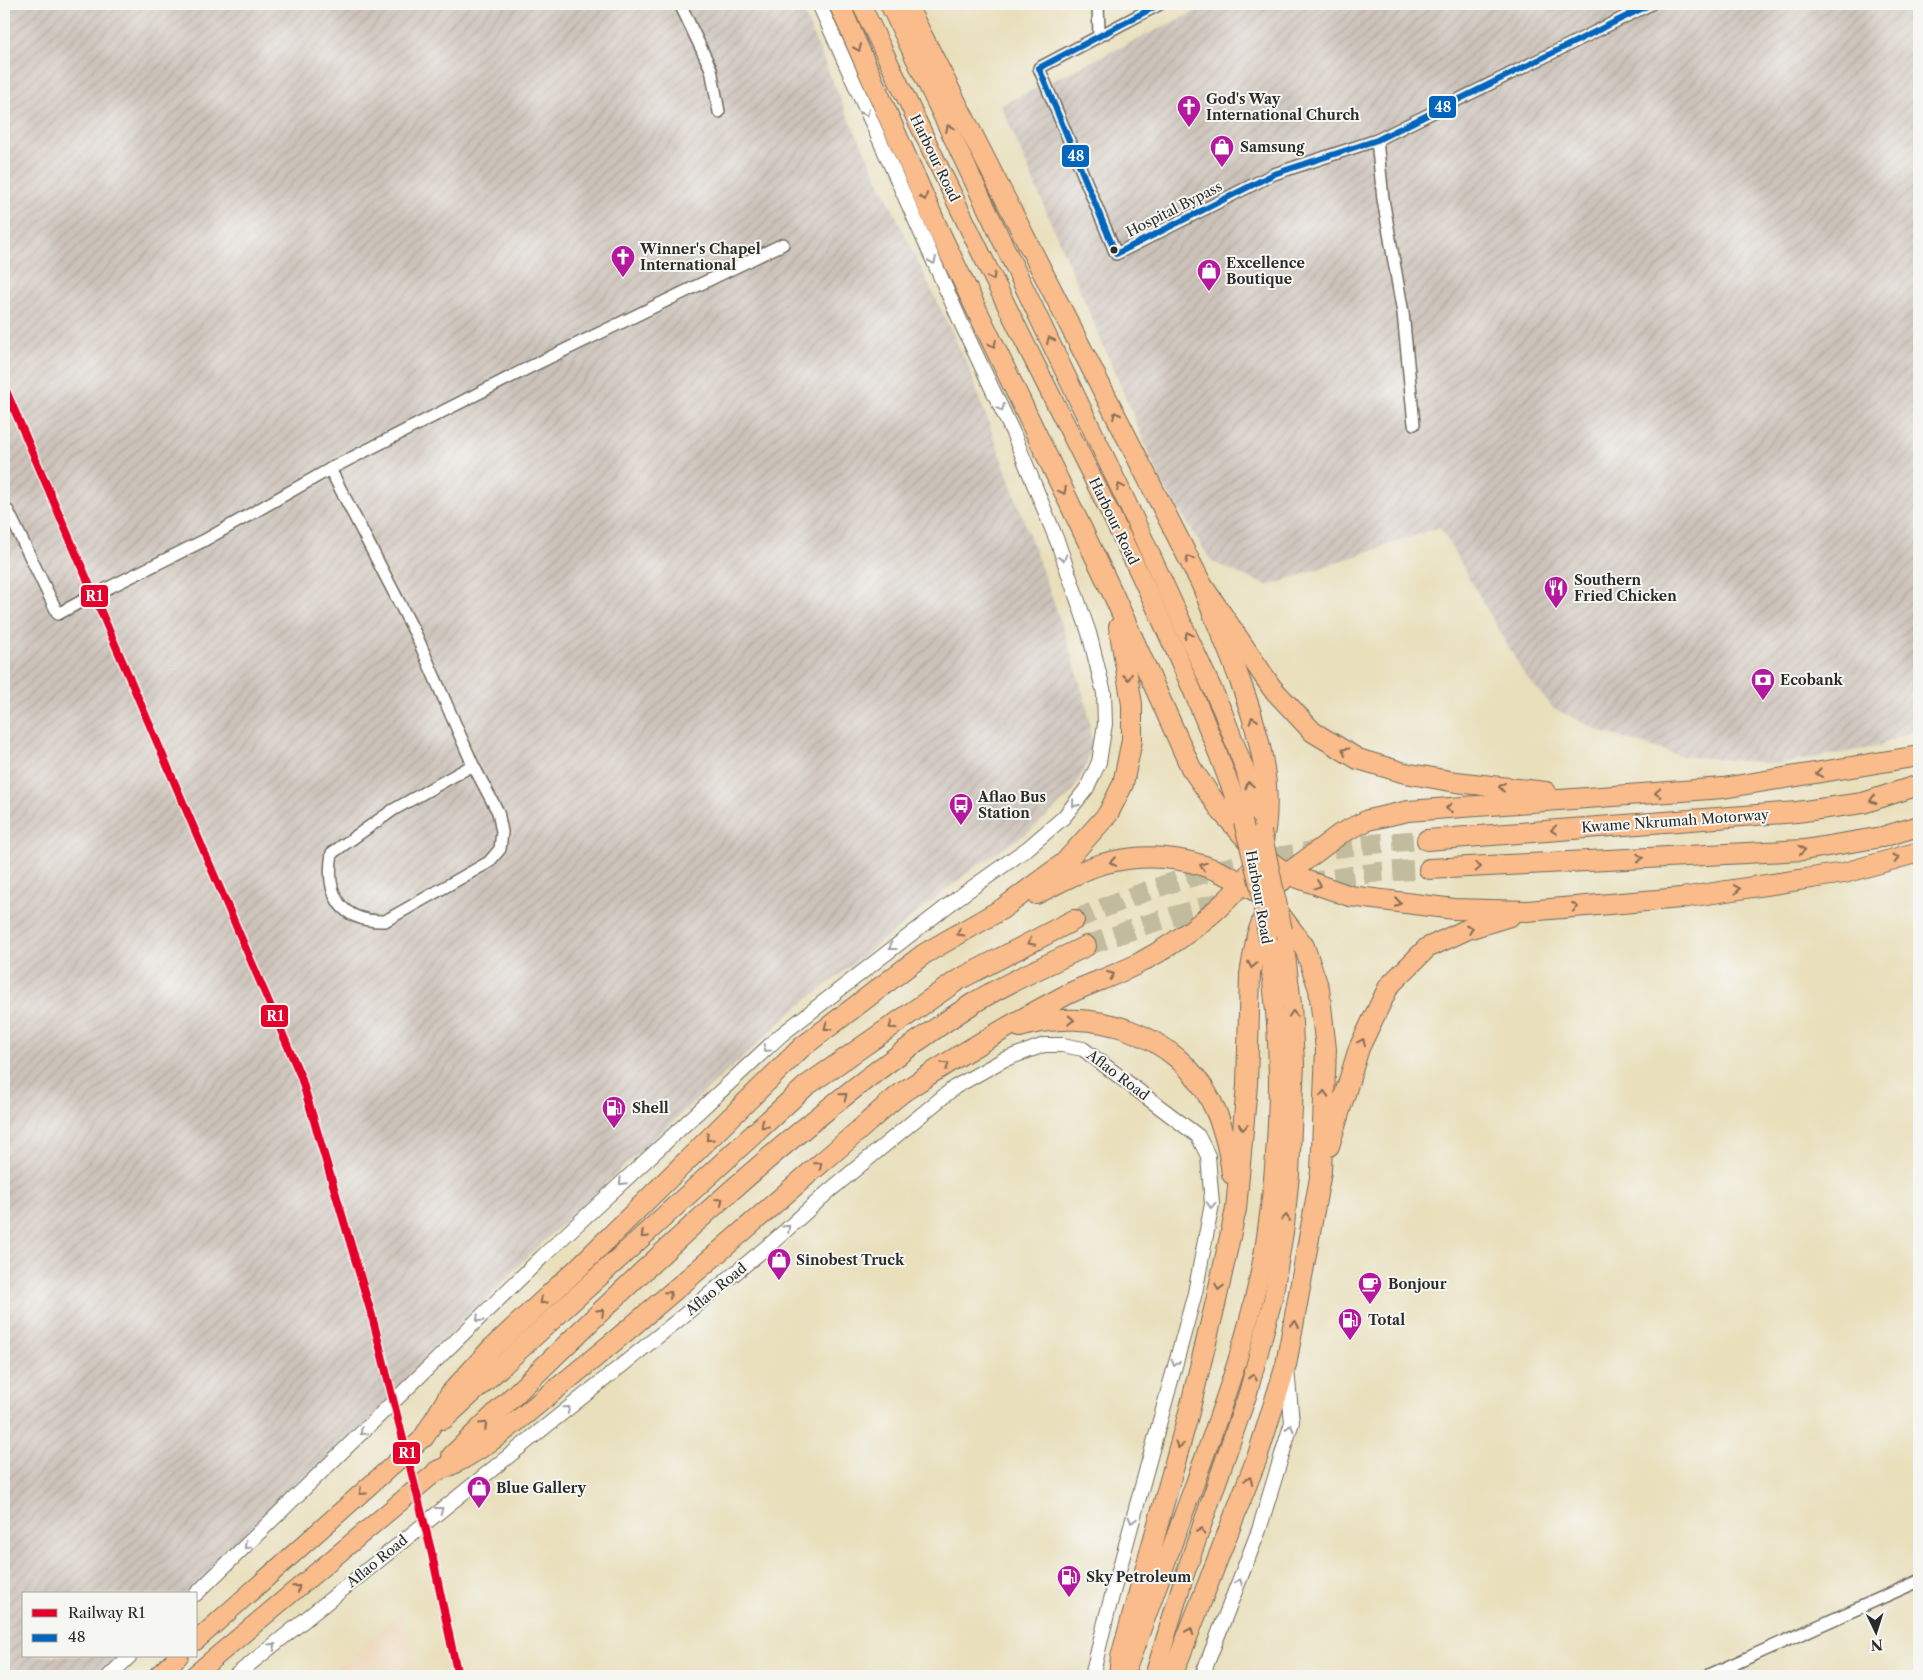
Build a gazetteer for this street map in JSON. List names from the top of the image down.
{
  "streets": {
    "highway": ["Harbour Road", "Kwame Nkrumah Motorway"],
    "street": ["Hospital Bypass", "Aflao Road"]
  },
  "places": {
    "church": ["God's Way International Church", "Winner's Chapel International"],
    "shop": [
      "Samsung",
      "Excellence Boutique",
      "Sinobest Truck",
      "Blue Gallery"
    ],
    "restaurant": ["Southern Fried Chicken"],
    "bank": ["Ecobank"],
    "bus stop": ["Aflao Bus Station"],
    "fuel station": ["Shell", "Total", "Sky Petroleum"],
    "cafe": ["Bonjour"]
  },
  "lines": ["transit line 48", "rail line R1"],
  "legend": ["Railway R1", "48"],
  "north": "bottom"
}
